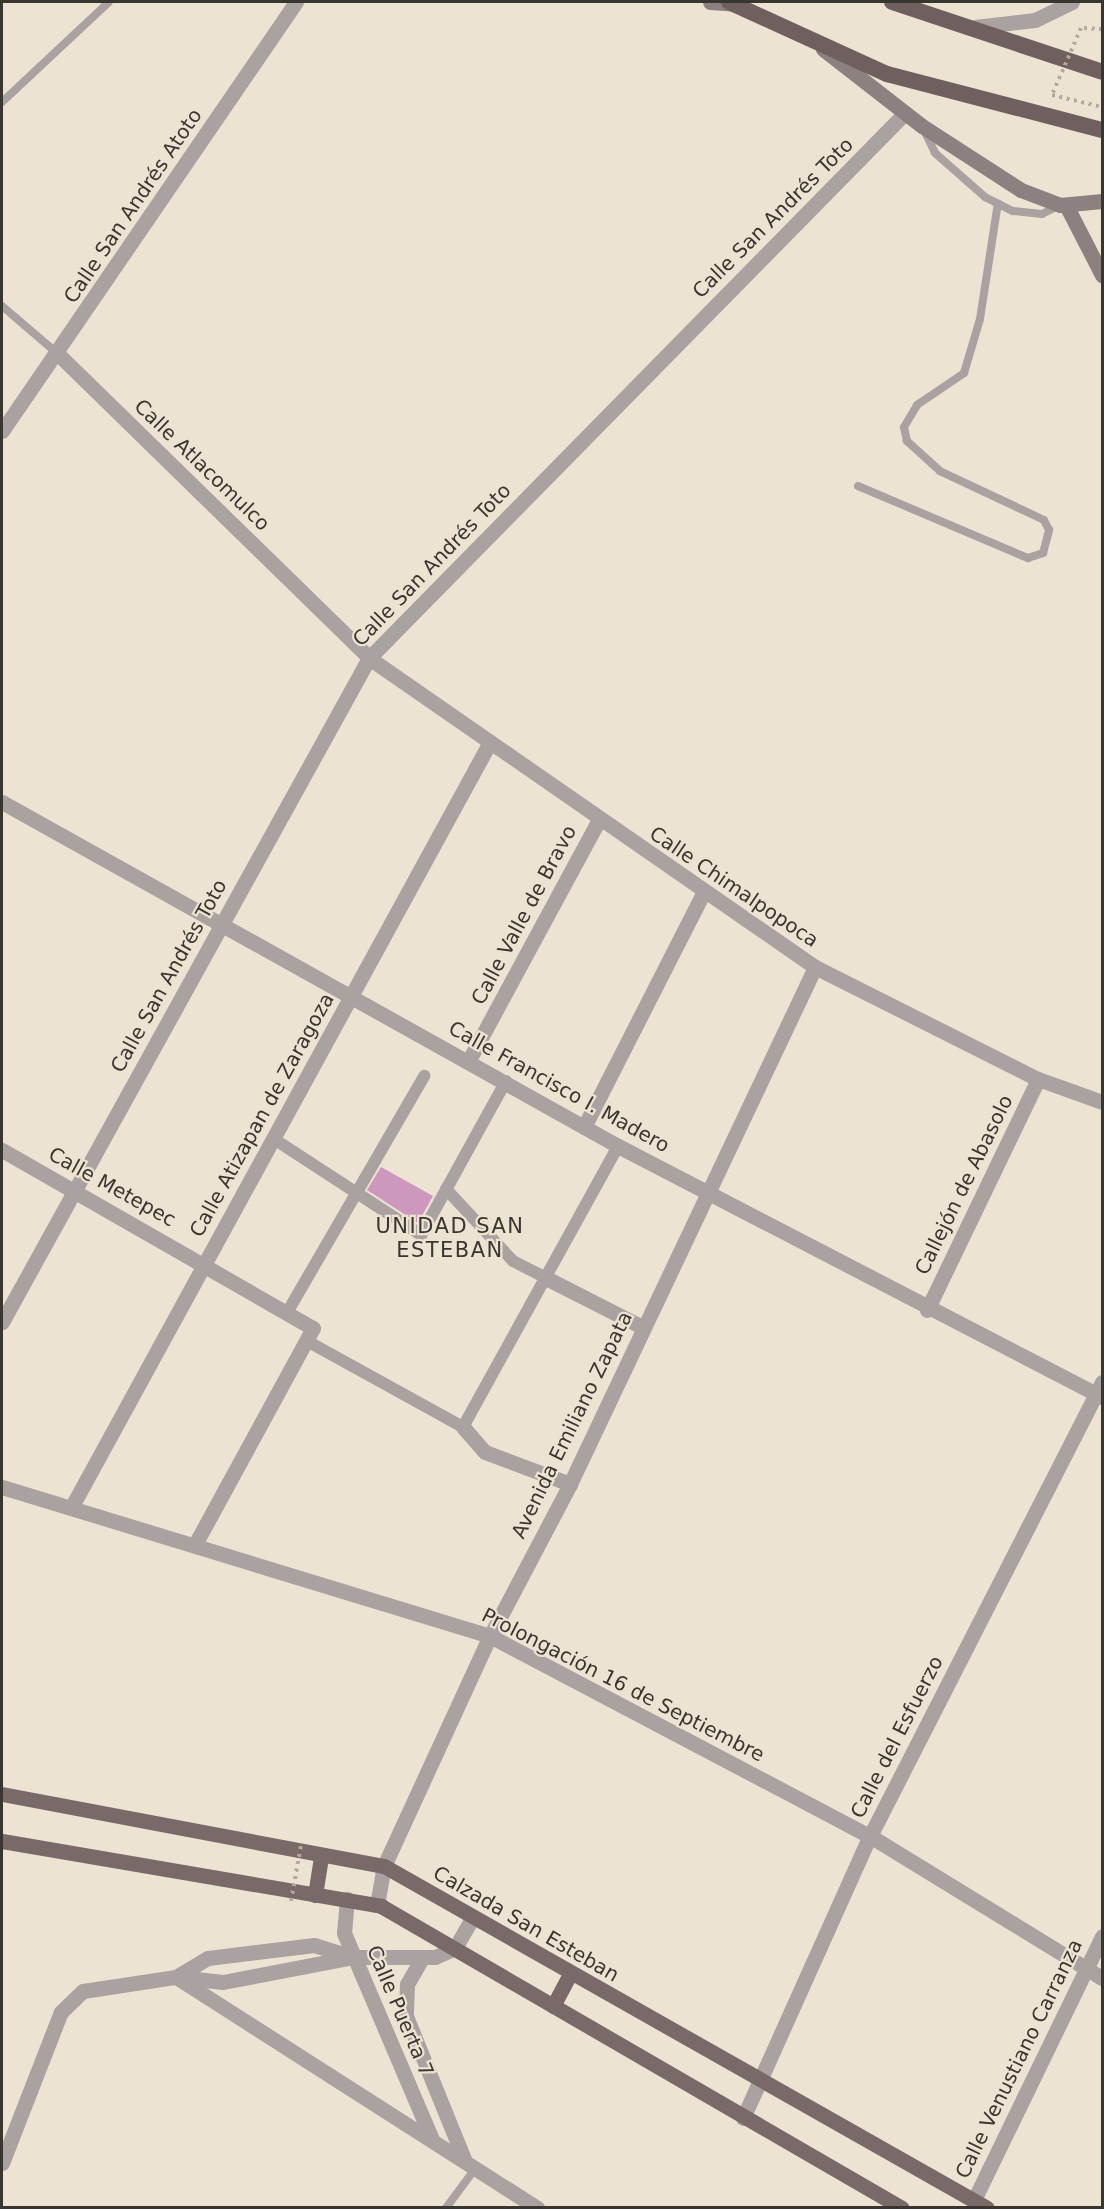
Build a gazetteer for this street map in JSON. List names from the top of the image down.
{
  "streets": {
    "main road": ["Calzada San Esteban"],
    "street": [
      "Calle San Andrés Atoto",
      "Calle San Andrés Toto",
      "Calle Atlacomulco",
      "Calle Chimalpopoca",
      "Calle Valle de Bravo",
      "Calle Francisco I. Madero",
      "Calle Atizapan de Zaragoza",
      "Callejón de Abasolo",
      "Calle Metepec",
      "Avenida Emiliano Zapata",
      "Prolongación 16 de Septiembre",
      "Calle del Esfuerzo",
      "Calle Puerta 7",
      "Calle Venustiano Carranza"
    ]
  },
  "crossings": [
    ["Calle San Andrés Atoto", "Calle Atlacomulco"],
    ["Calle San Andrés Toto", "Calle Atlacomulco"],
    ["Calle San Andrés Toto", "Calle Chimalpopoca"],
    ["Calle San Andrés Toto", "Calle Francisco I. Madero"],
    ["Calle San Andrés Toto", "Calle Metepec"],
    ["Calle Atlacomulco", "Calle Chimalpopoca"],
    ["Calle Chimalpopoca", "Calle Valle de Bravo"],
    ["Calle Chimalpopoca", "Calle Atizapan de Zaragoza"],
    ["Calle Chimalpopoca", "Callejón de Abasolo"],
    ["Calle Chimalpopoca", "Avenida Emiliano Zapata"],
    ["Calle Valle de Bravo", "Calle Francisco I. Madero"],
    ["Calle Francisco I. Madero", "Calle Atizapan de Zaragoza"],
    ["Calle Francisco I. Madero", "Callejón de Abasolo"],
    ["Calle Francisco I. Madero", "Avenida Emiliano Zapata"],
    ["Calle Francisco I. Madero", "Calle del Esfuerzo"],
    ["Calle Atizapan de Zaragoza", "Calle Metepec"],
    ["Calle Atizapan de Zaragoza", "Prolongación 16 de Septiembre"],
    ["Avenida Emiliano Zapata", "Prolongación 16 de Septiembre"],
    ["Avenida Emiliano Zapata", "Calzada San Esteban"],
    ["Prolongación 16 de Septiembre", "Calle del Esfuerzo"],
    ["Prolongación 16 de Septiembre", "Calle Venustiano Carranza"],
    ["Calle del Esfuerzo", "Calzada San Esteban"],
    ["Calzada San Esteban", "Calle Venustiano Carranza"]
  ],
  "districts": ["UNIDAD SAN ESTEBAN"]
}
